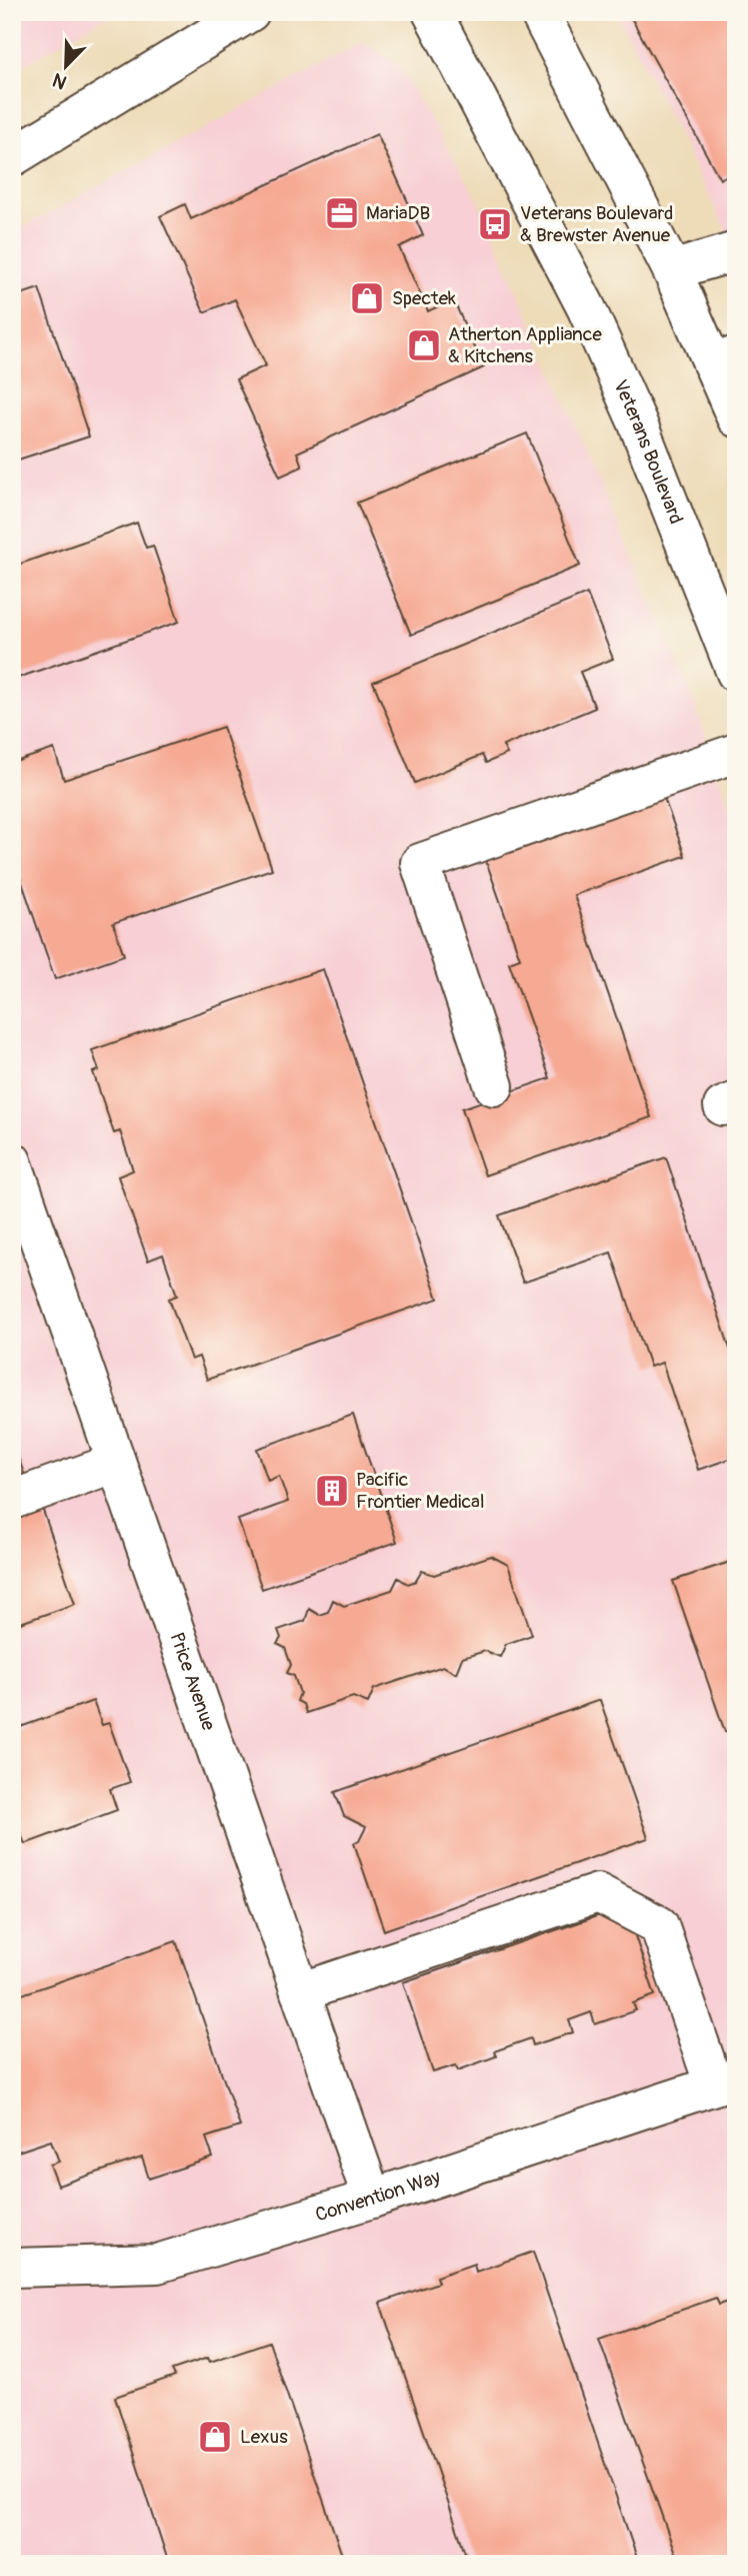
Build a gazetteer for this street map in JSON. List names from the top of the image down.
{
  "streets": {
    "street": ["Veterans Boulevard", "Price Avenue", "Convention Way"]
  },
  "crossings": [
    ["Price Avenue", "Convention Way"]
  ],
  "places": {
    "office": ["MariaDB"],
    "bus stop": ["Veterans Boulevard & Brewster Avenue"],
    "shop": ["Spectek", "Atherton Appliance & Kitchens", "Lexus"],
    "building": ["Pacific Frontier Medical"]
  },
  "north": "bottom left"
}
